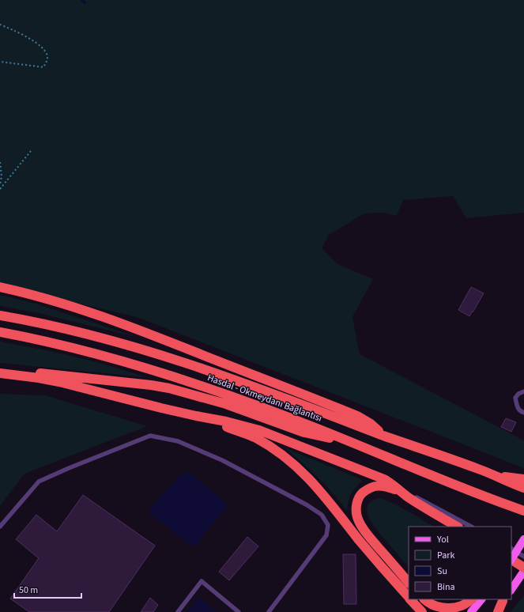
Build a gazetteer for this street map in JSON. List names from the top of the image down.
{
  "streets": {
    "highway": ["Hasdal - Okmeydanı Bağlantısı"]
  },
  "legend": [
    "Yol",
    "Park",
    "Su",
    "Bina"
  ],
  "scale_bar": "50 m"
}
